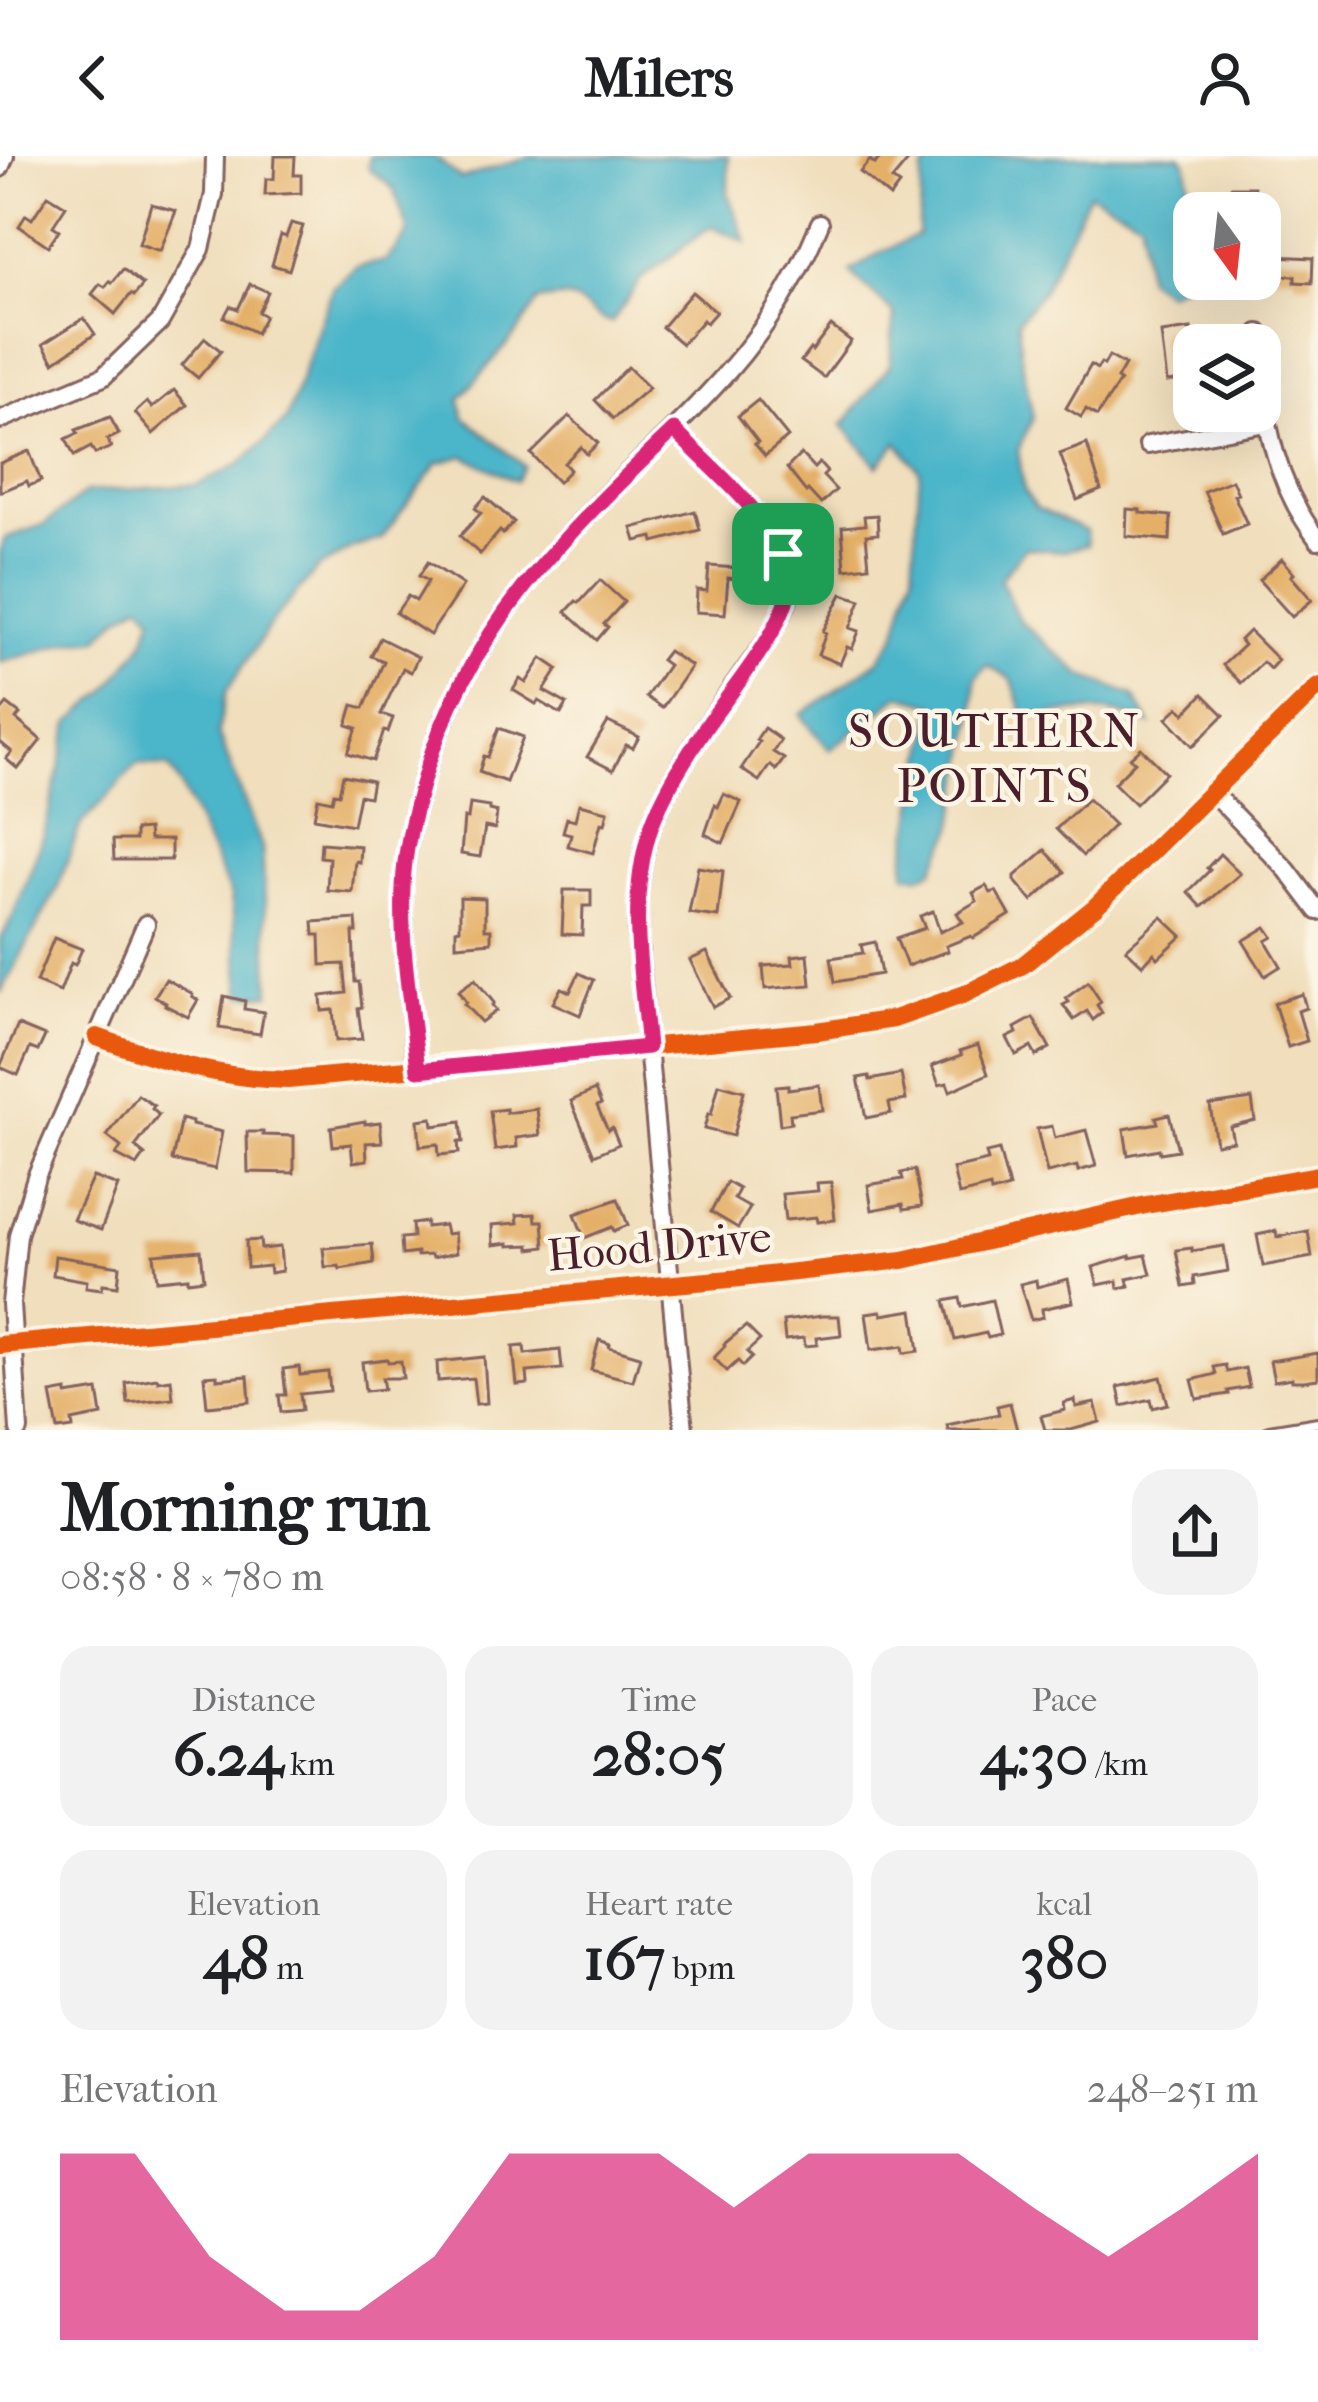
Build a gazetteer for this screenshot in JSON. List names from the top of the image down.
{
  "streets": {
    "street": ["Hood Drive"]
  },
  "districts": ["SOUTHERN POINTS"],
  "north": "bottom",
  "page": {
    "header": "Milers",
    "heading": ["Morning run", "08:58 · 8 × 780 m"],
    "stats": [
      ["Distance", "6.24 km"],
      ["Time", "28:05"],
      ["Pace", "4:30 /km"],
      ["Elevation", "48 m"],
      ["Heart rate", "167 bpm"],
      ["kcal", "380"]
    ],
    "chart": ["Elevation", "248–251 m"]
  }
}
